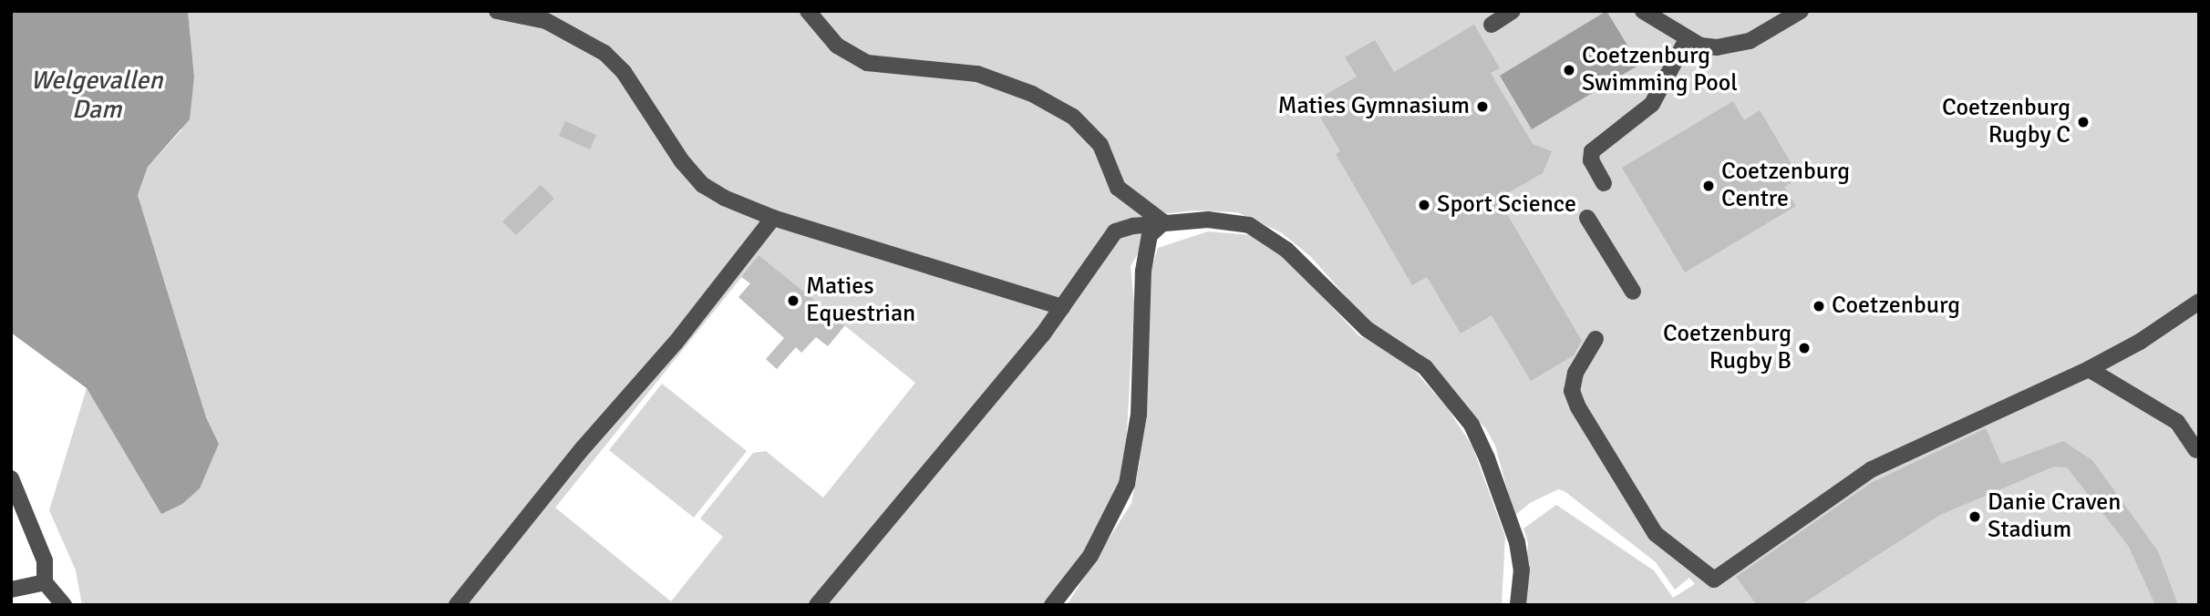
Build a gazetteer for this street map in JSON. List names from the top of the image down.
{
  "water": ["Welgevallen Dam"],
  "places": [
    "Coetzenburg Swimming Pool",
    "Maties Gymnasium",
    "Coetzenburg Rugby C",
    "Coetzenburg Centre",
    "Sport Science",
    "Maties Equestrian",
    "Coetzenburg",
    "Coetzenburg Rugby B",
    "Danie Craven Stadium"
  ]
}
